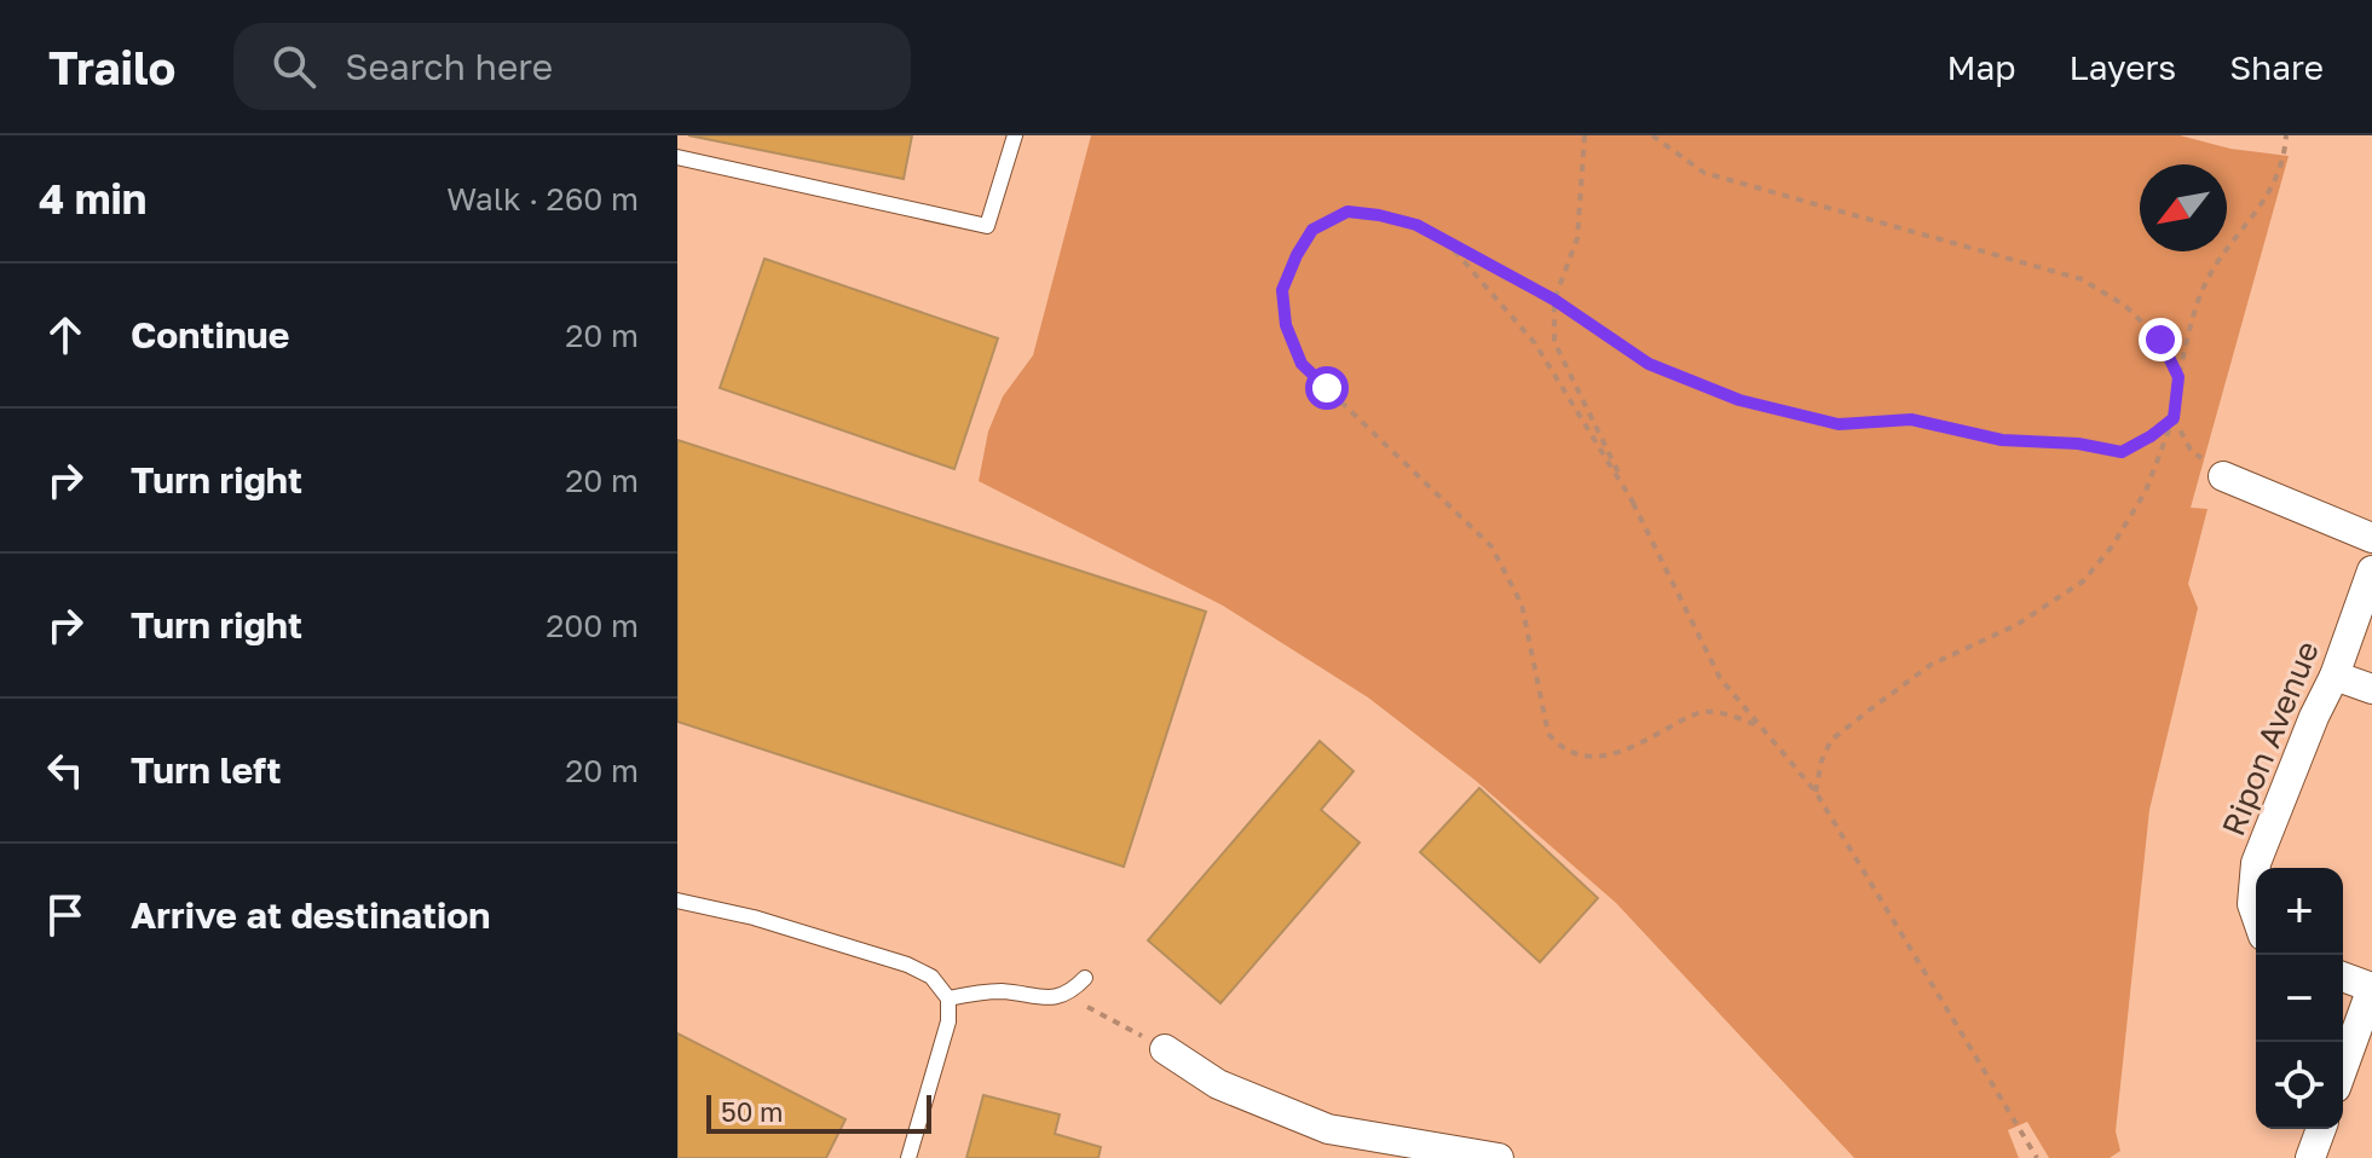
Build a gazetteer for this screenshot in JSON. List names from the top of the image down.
{
  "streets": {
    "street": ["Ripon Avenue"]
  },
  "scale_bar": "50 m",
  "north": "bottom left",
  "page": {
    "header": "Trailo",
    "search": "Search here",
    "nav": ["Map", "Layers", "Share"],
    "heading": ["4 min", "Walk · 260 m"],
    "list": [
      ["Continue", "20 m"],
      ["Turn right", "20 m"],
      ["Turn right", "200 m"],
      ["Turn left", "20 m"],
      "Arrive at destination"
    ],
    "map_buttons": ["+", "−"],
    "scale": "50 m"
  }
}
